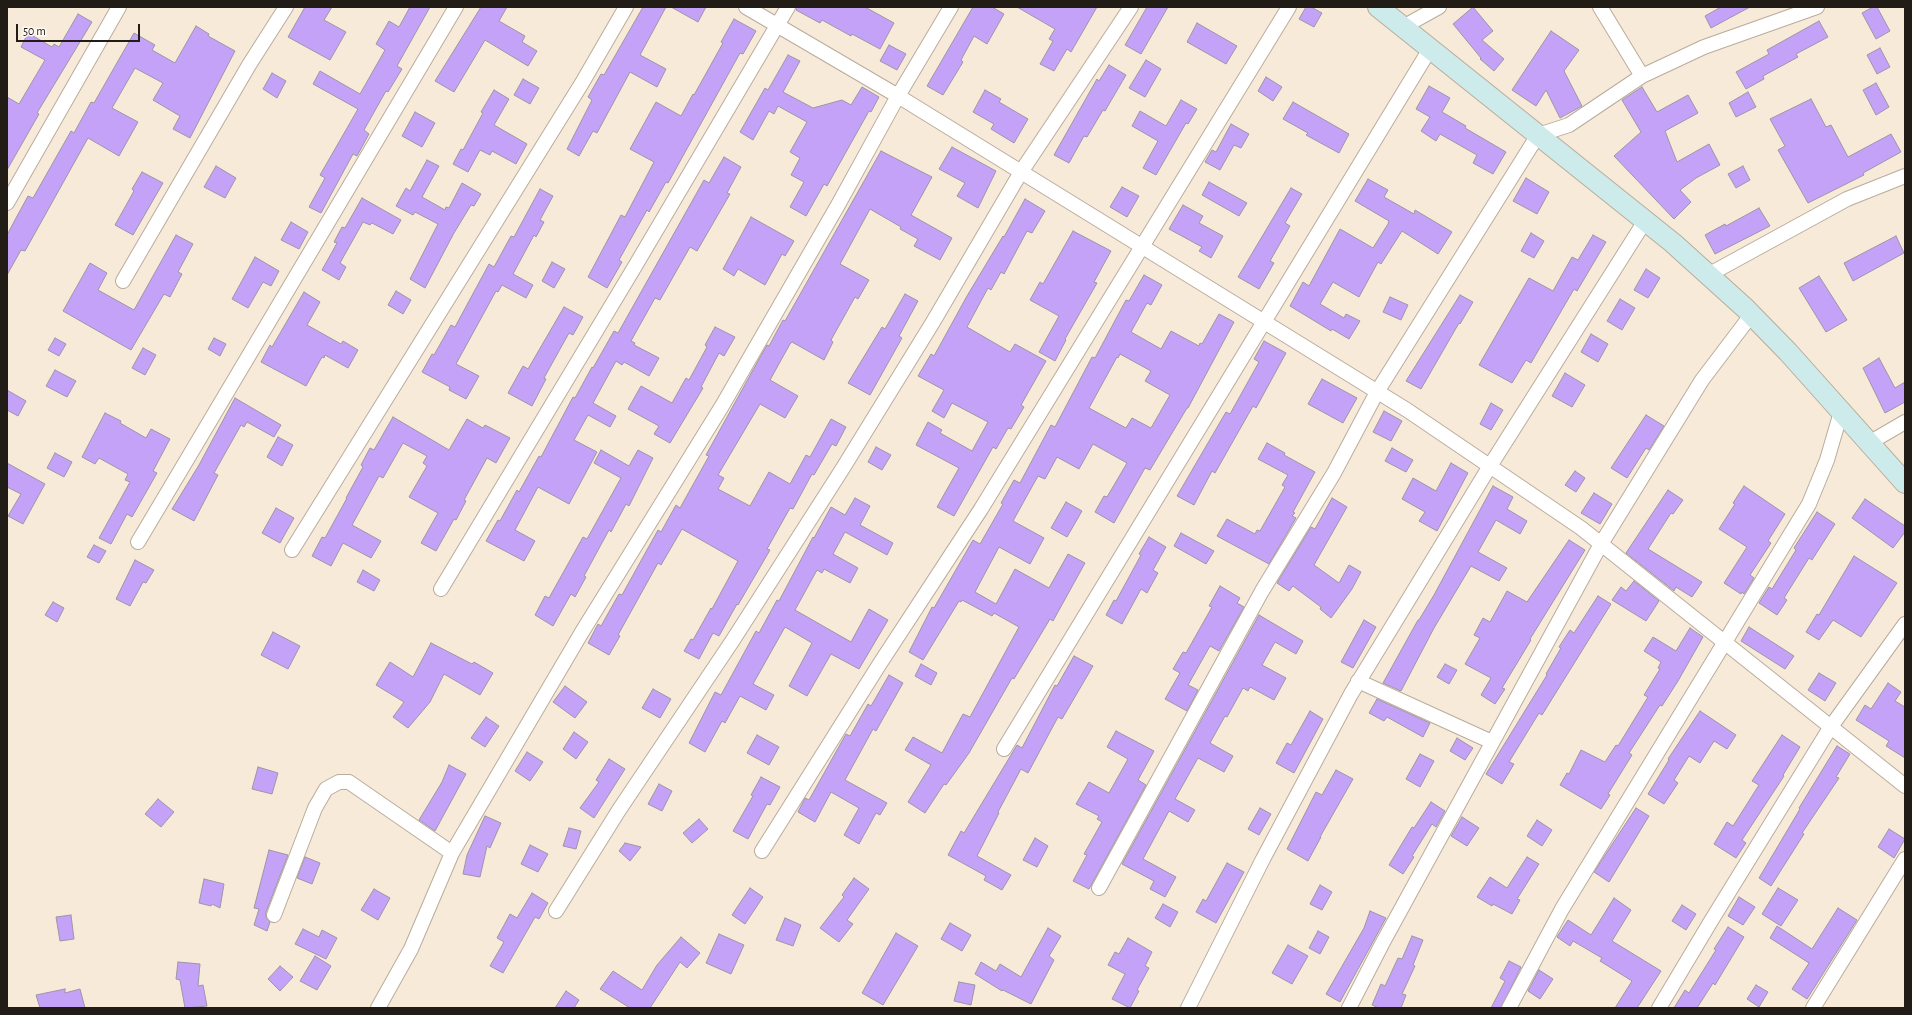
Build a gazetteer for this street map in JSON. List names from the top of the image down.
{
  "scale_bar": "50 m"
}
